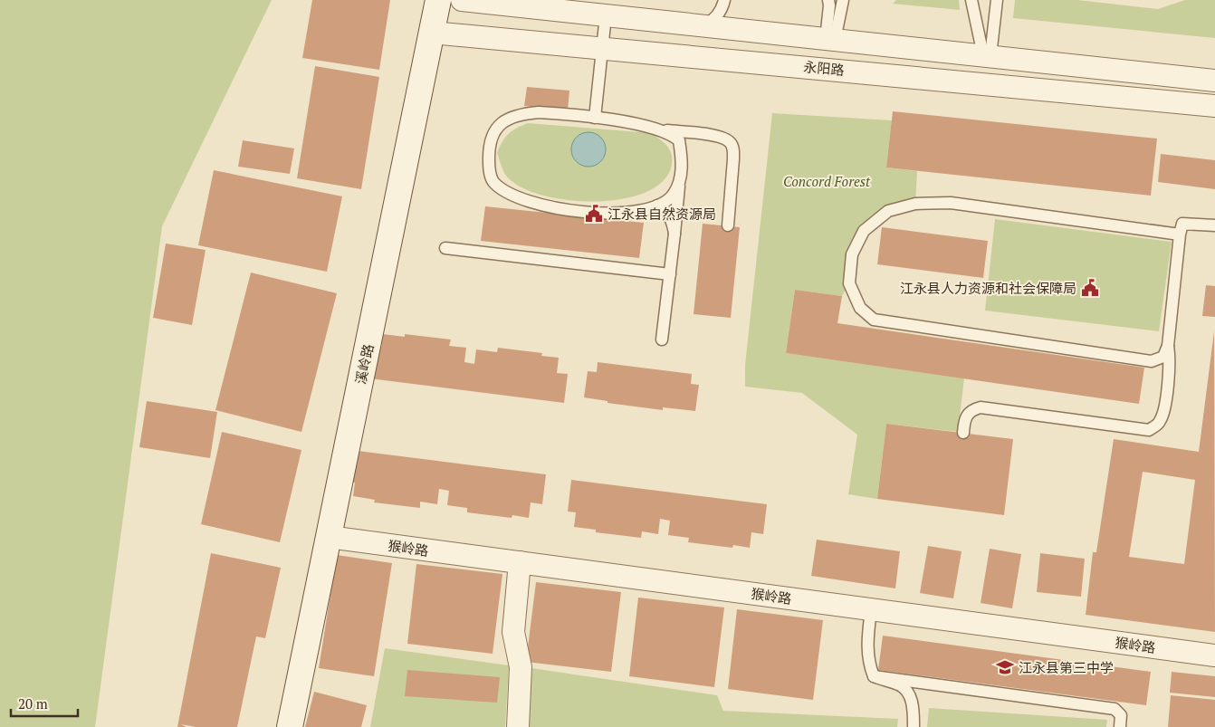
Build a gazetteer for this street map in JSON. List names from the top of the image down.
{
  "streets": {
    "street": ["永阳路", "溪岭路", "猴岭路"]
  },
  "crossings": [
    ["永阳路", "溪岭路"],
    ["溪岭路", "猴岭路"]
  ],
  "parks": ["Concord Forest"],
  "places": {
    "public building": ["江永县自然资源局", "江永县人力资源和社会保障局"],
    "school or university": ["江永县第三中学"]
  },
  "scale_bar": "20 m"
}
